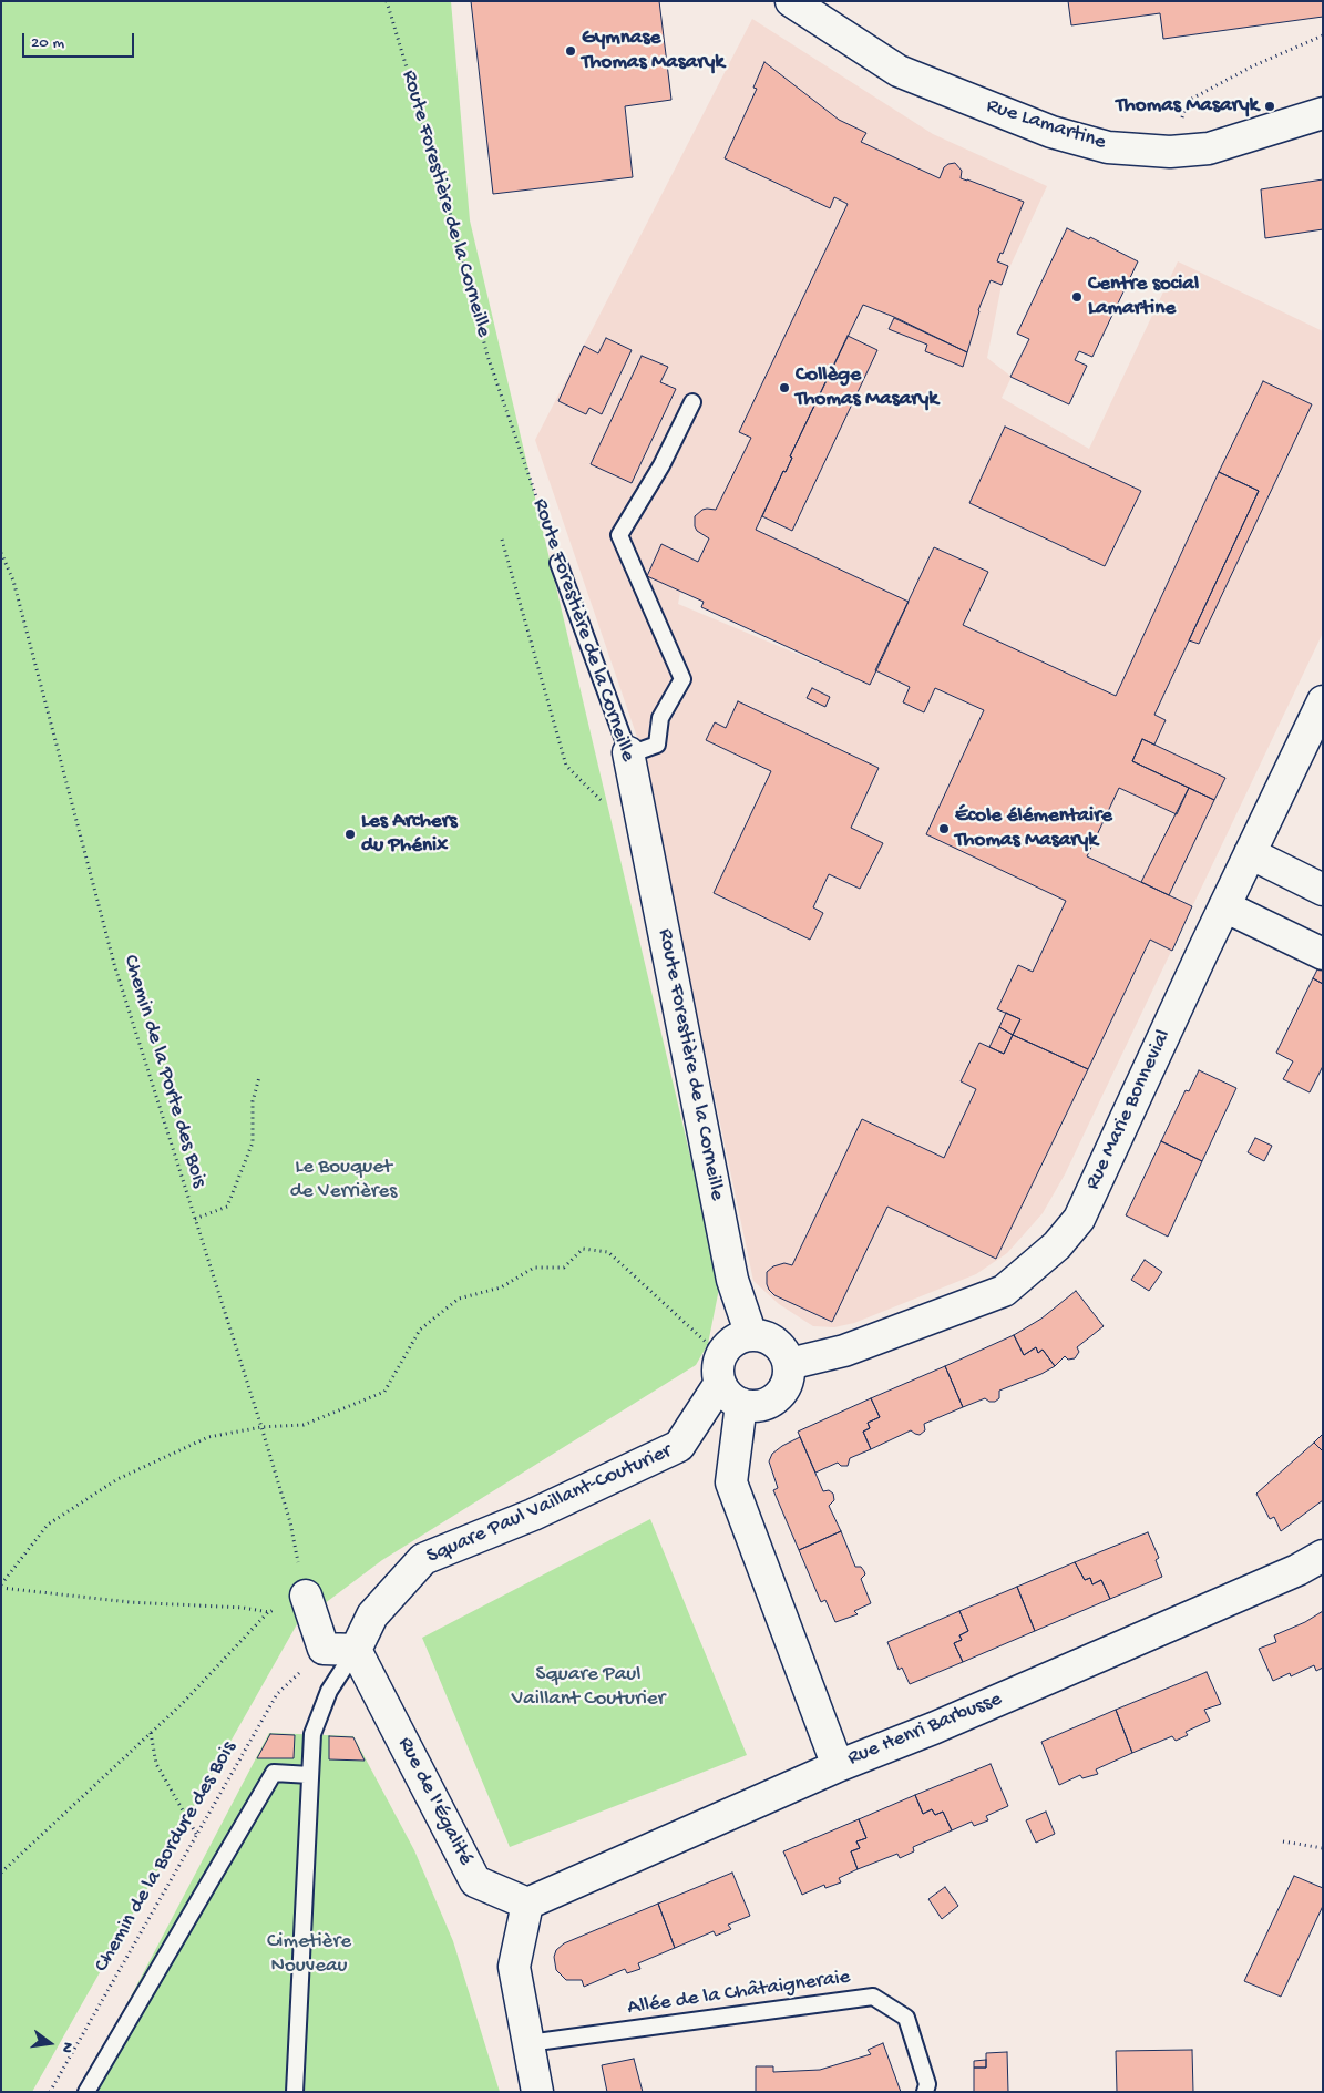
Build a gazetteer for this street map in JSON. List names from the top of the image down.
{
  "streets": {
    "street": [
      "Rue Lamartine",
      "Route Forestière de la Corneille",
      "Rue Marie Bonnevial",
      "Square Paul Vaillant-Couturier",
      "Rue Henri Barbusse",
      "Rue de l'Égalité"
    ],
    "lane": ["Allée de la Châtaigneraie"],
    "path": ["Chemin de la Porte des Bois", "Chemin de la Bordure des Bois"]
  },
  "crossings": [
    ["Route Forestière de la Corneille", "Rue Marie Bonnevial"],
    ["Route Forestière de la Corneille", "Square Paul Vaillant-Couturier"],
    ["Rue Marie Bonnevial", "Square Paul Vaillant-Couturier"],
    ["Square Paul Vaillant-Couturier", "Rue de l'Égalité"],
    ["Rue Henri Barbusse", "Rue de l'Égalité"]
  ],
  "parks": ["Le Bouquet de Verrières", "Square Paul Vaillant Couturier", "Cimetière Nouveau"],
  "places": [
    "Gymnase Thomas Masaryk",
    "Thomas Masaryk",
    "Centre social Lamartine",
    "Collège Thomas Masaryk",
    "École élémentaire Thomas Masaryk",
    "Les Archers du Phénix"
  ],
  "scale_bar": "20 m",
  "north": "right"
}
